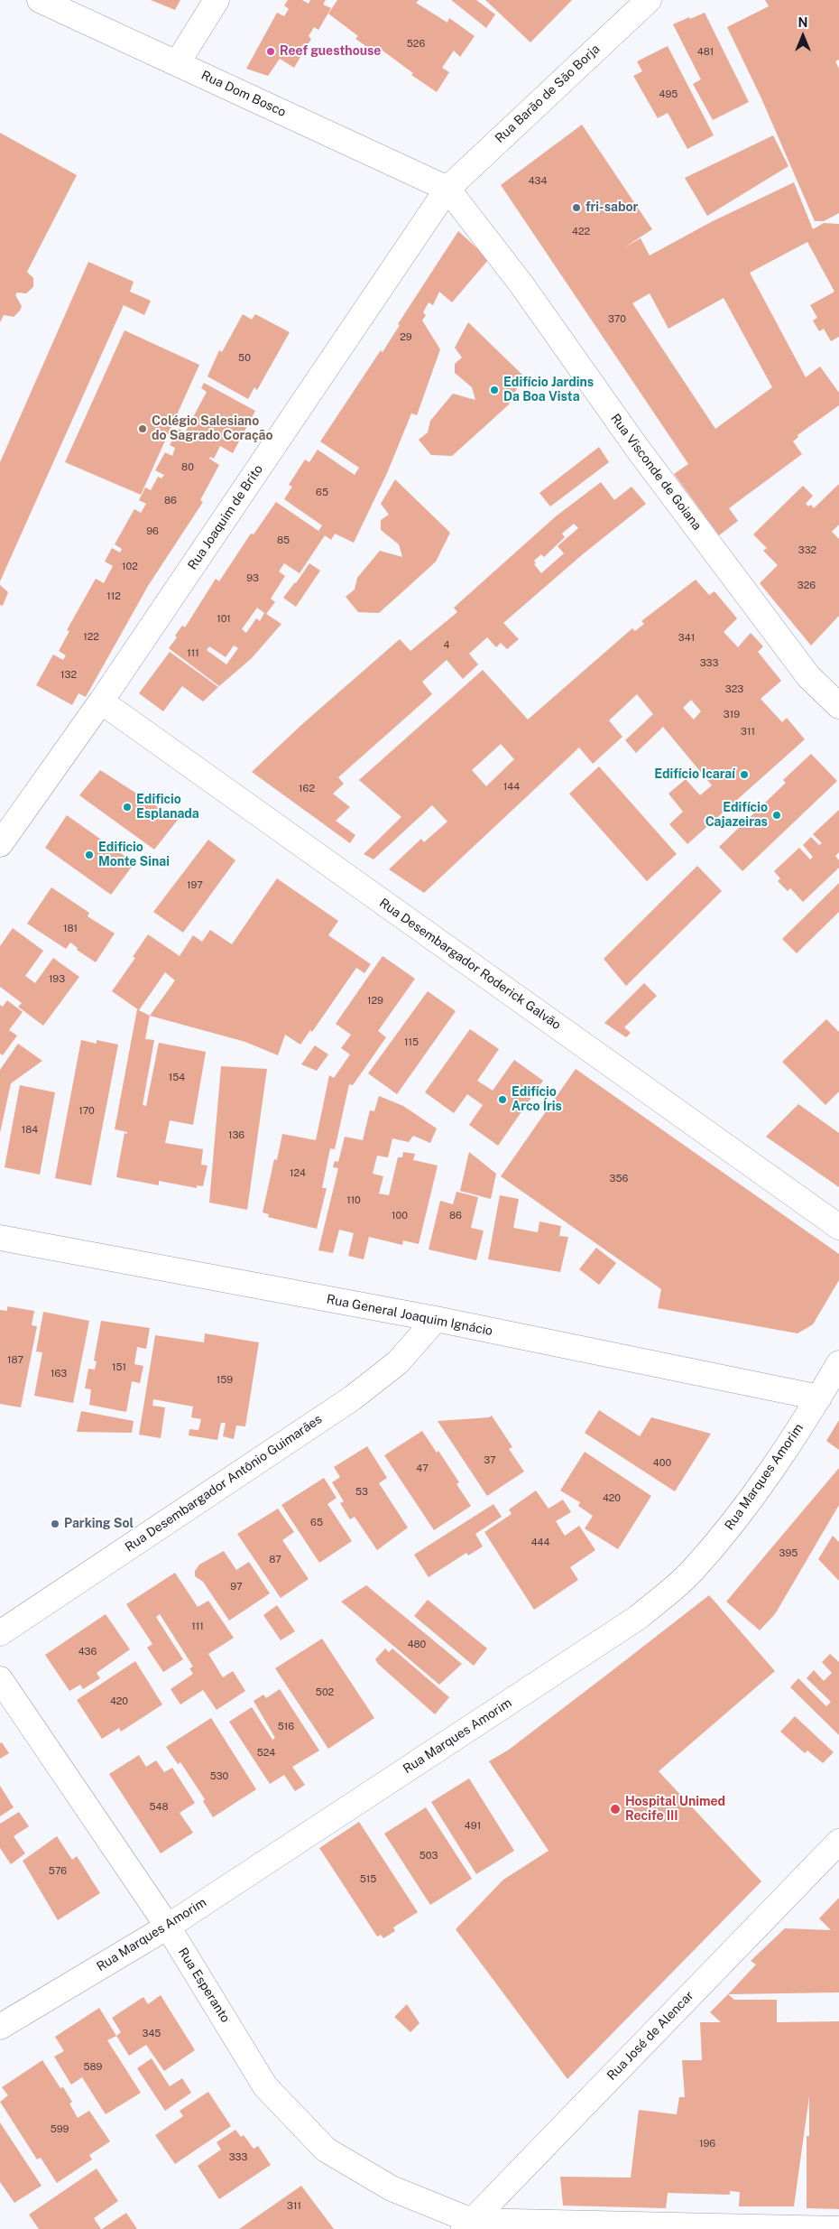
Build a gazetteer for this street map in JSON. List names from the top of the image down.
{
  "streets": {
    "street": [
      "Rua Dom Bosco",
      "Rua Barão de São Borja",
      "Rua Visconde de Goiana",
      "Rua Joaquim de Brito",
      "Rua Desembargador Roderick Galvão",
      "Rua General Joaquim Ignácio",
      "Rua Marques Amorim",
      "Rua Desembargador Antônio Guimarães",
      "Rua Esperanto",
      "Rua José de Alencar"
    ]
  },
  "crossings": [
    ["Rua Dom Bosco", "Rua Barão de São Borja"],
    ["Rua Dom Bosco", "Rua Visconde de Goiana"],
    ["Rua Dom Bosco", "Rua Joaquim de Brito"],
    ["Rua Barão de São Borja", "Rua Visconde de Goiana"],
    ["Rua Barão de São Borja", "Rua Joaquim de Brito"],
    ["Rua Visconde de Goiana", "Rua Joaquim de Brito"],
    ["Rua Joaquim de Brito", "Rua Desembargador Roderick Galvão"],
    ["Rua General Joaquim Ignácio", "Rua Marques Amorim"],
    ["Rua General Joaquim Ignácio", "Rua Desembargador Antônio Guimarães"],
    ["Rua Marques Amorim", "Rua Esperanto"],
    ["Rua Esperanto", "Rua José de Alencar"]
  ],
  "places": [
    "Reef guesthouse",
    "fri-sabor",
    "Edifício Jardins Da Boa Vista",
    "Colégio Salesiano do Sagrado Coração",
    "Edifício Icaraí",
    "Edificio Esplanada",
    "Edifício Cajazeiras",
    "Edificio Monte Sinai",
    "Edifício Arco Íris",
    "Parking Sol",
    "Hospital Unimed Recife III"
  ],
  "house_numbers": [
    "526",
    "481",
    "495",
    "434",
    "422",
    "370",
    "29",
    "50",
    "80",
    "65",
    "86",
    "96",
    "85",
    "332",
    "102",
    "93",
    "326",
    "112",
    "101",
    "122",
    "341",
    "4",
    "111",
    "333",
    "132",
    "323",
    "319",
    "311",
    "144",
    "162",
    "197",
    "181",
    "193",
    "129",
    "115",
    "154",
    "170",
    "184",
    "136",
    "124",
    "356",
    "110",
    "100",
    "86",
    "187",
    "151",
    "163",
    "159",
    "37",
    "400",
    "47",
    "53",
    "420",
    "65",
    "444",
    "395",
    "87",
    "97",
    "111",
    "480",
    "436",
    "502",
    "420",
    "516",
    "524",
    "530",
    "548",
    "491",
    "503",
    "576",
    "515",
    "345",
    "589",
    "599",
    "196",
    "333",
    "311"
  ],
  "north": "top"
}
